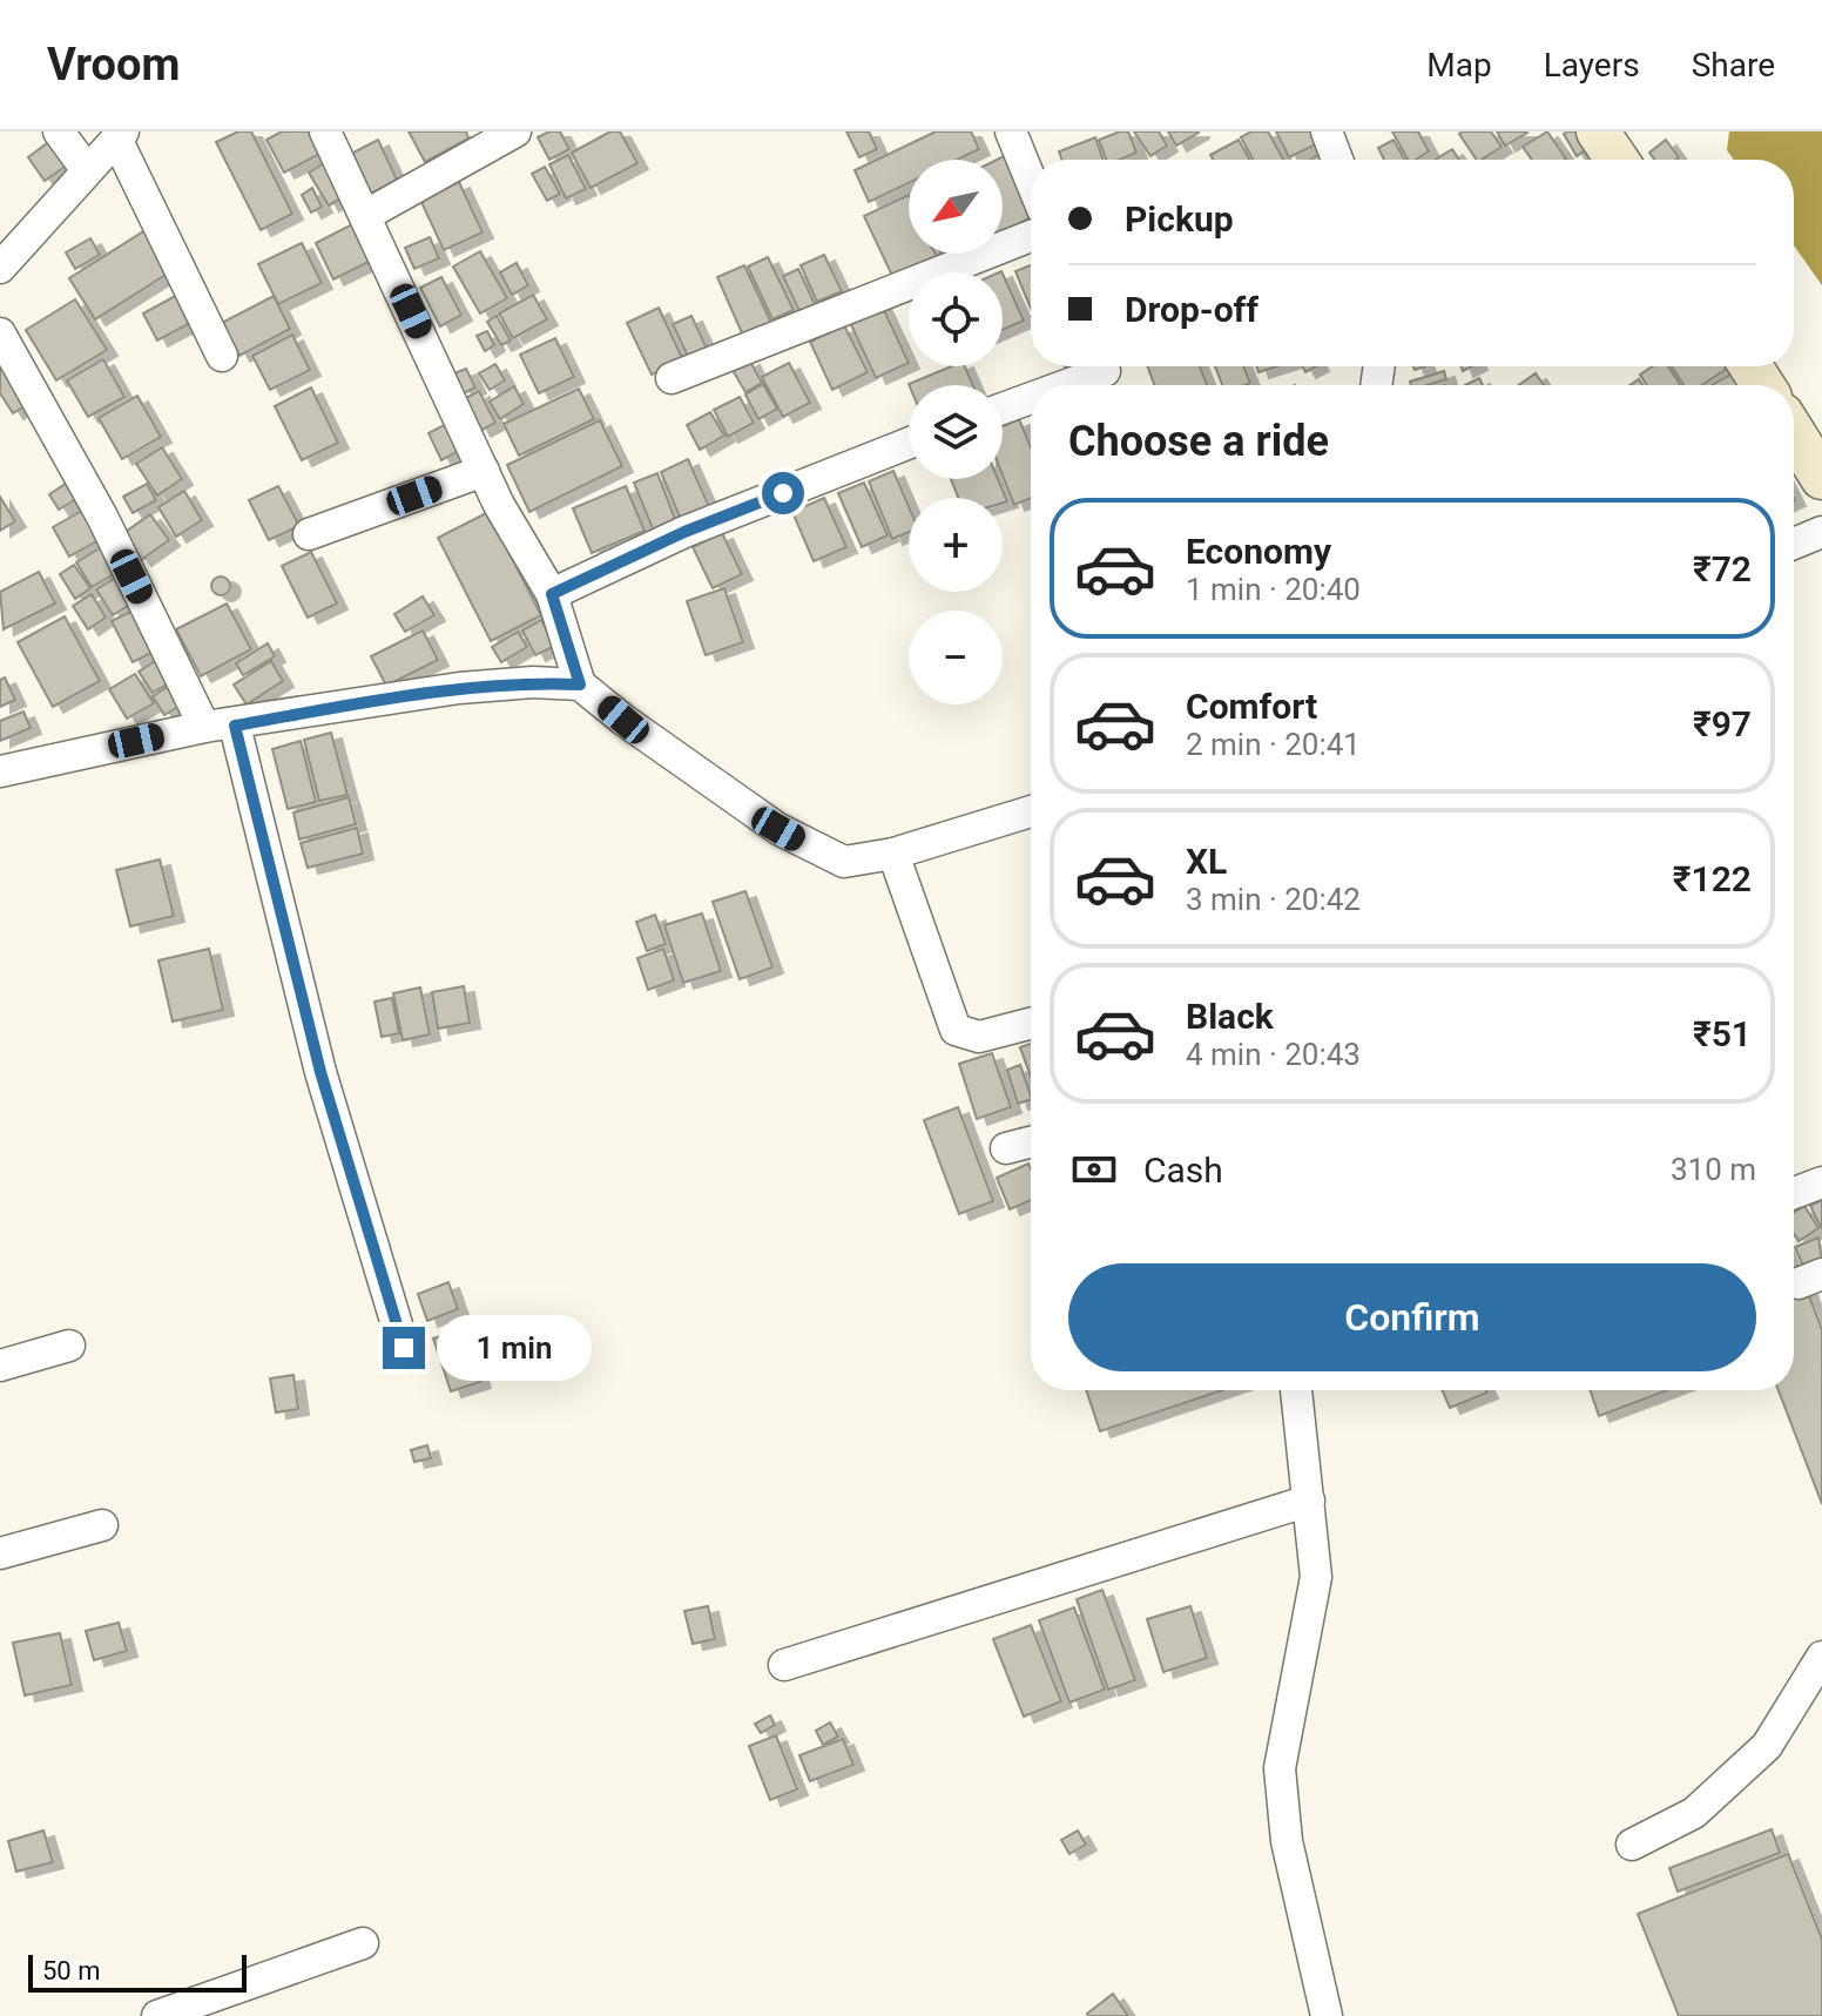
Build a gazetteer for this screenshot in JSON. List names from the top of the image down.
{
  "scale_bar": "50 m",
  "north": "bottom left",
  "page": {
    "header": "Vroom",
    "nav": ["Map", "Layers", "Share"],
    "map_buttons": ["+", "−"],
    "banner": ["Pickup", "Drop-off"],
    "heading": "Choose a ride",
    "list": [
      {
        "name": "Economy",
        "note": "1 min · 20:40",
        "value": "₹72"
      },
      {
        "name": "Comfort",
        "note": "2 min · 20:41",
        "value": "₹97"
      },
      {
        "name": "XL",
        "note": "3 min · 20:42",
        "value": "₹122"
      },
      {
        "name": "Black",
        "note": "4 min · 20:43",
        "value": "₹51"
      }
    ],
    "pay": ["Cash", "310 m"],
    "buttons": "Confirm",
    "bubble": "1 min",
    "scale": "50 m"
  }
}
